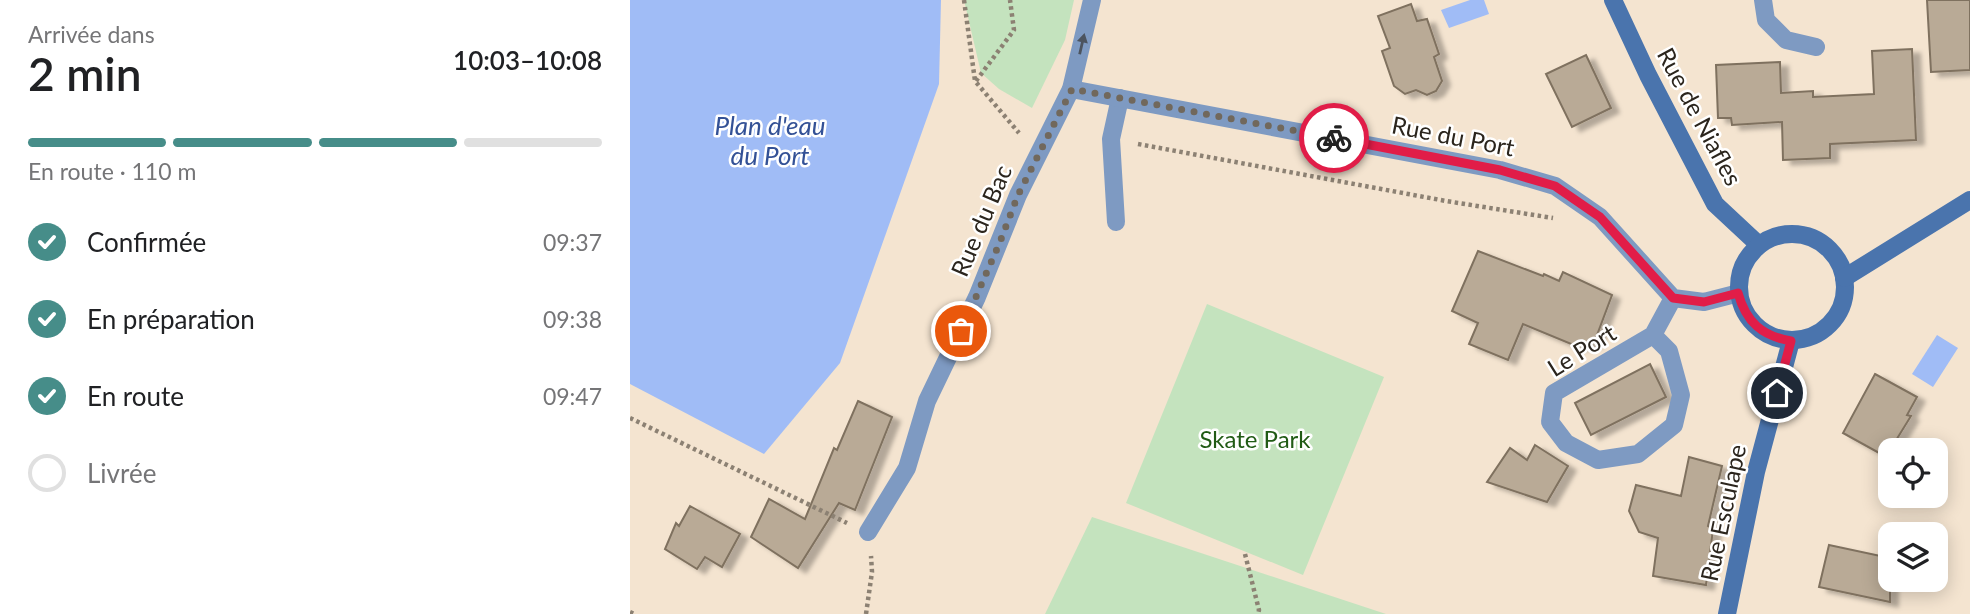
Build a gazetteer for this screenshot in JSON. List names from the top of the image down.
{
  "streets": {
    "street": [
      "Rue de Niafles",
      "Rue du Port",
      "Rue du Bac",
      "Le Port",
      "Rue Esculape"
    ]
  },
  "crossings": [
    ["Rue de Niafles", "Rue Esculape"],
    ["Rue du Port", "Rue du Bac"],
    ["Rue du Port", "Le Port"]
  ],
  "water": ["Plan d'eau du Port"],
  "parks": ["Skate Park"],
  "page": {
    "heading": ["2 min", "Arrivée dans", "10:03–10:08"],
    "bar": "En route · 110 m",
    "list": [
      ["Confirmée", "09:37"],
      ["En préparation", "09:38"],
      ["En route", "09:47"],
      "Livrée"
    ]
  }
}
